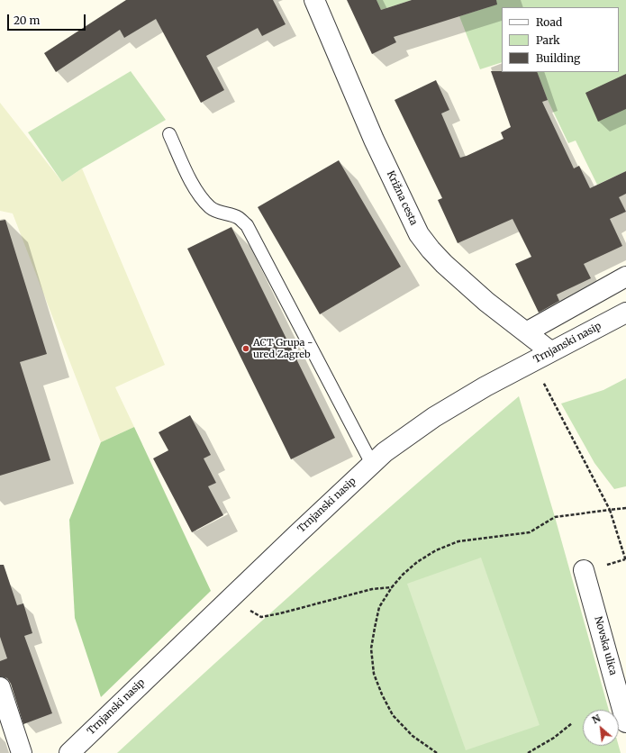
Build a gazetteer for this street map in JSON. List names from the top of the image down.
{
  "streets": {
    "street": ["Križna cesta", "Trnjanski nasip", "Novska ulica"]
  },
  "crossings": [
    ["Križna cesta", "Trnjanski nasip"]
  ],
  "places": ["ACT Grupa - ured Zagreb"],
  "legend": ["Road", "Park", "Building"],
  "scale_bar": "20 m",
  "north": "top left"
}
